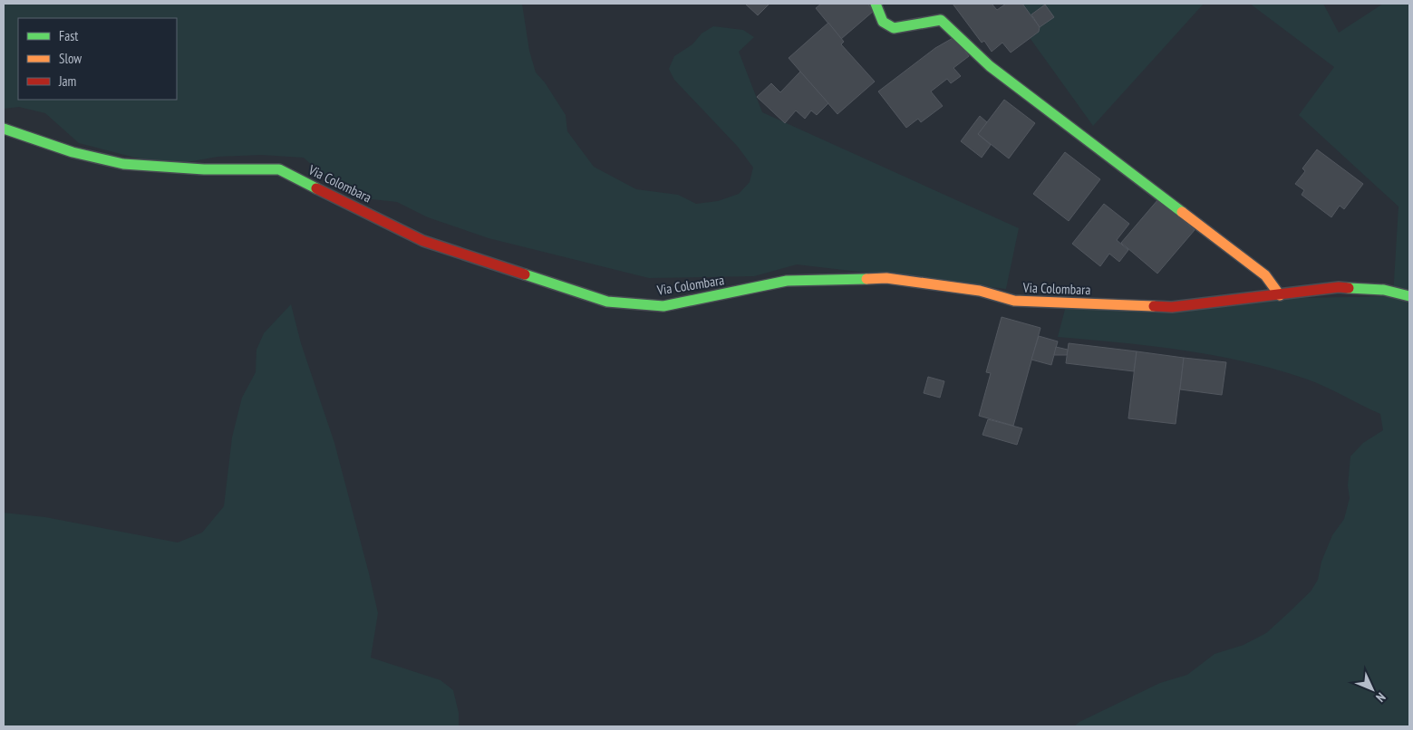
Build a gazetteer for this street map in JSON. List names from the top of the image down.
{
  "streets": {
    "street": ["Via Colombara"]
  },
  "legend": ["Fast", "Slow", "Jam"],
  "north": "bottom right"
}
